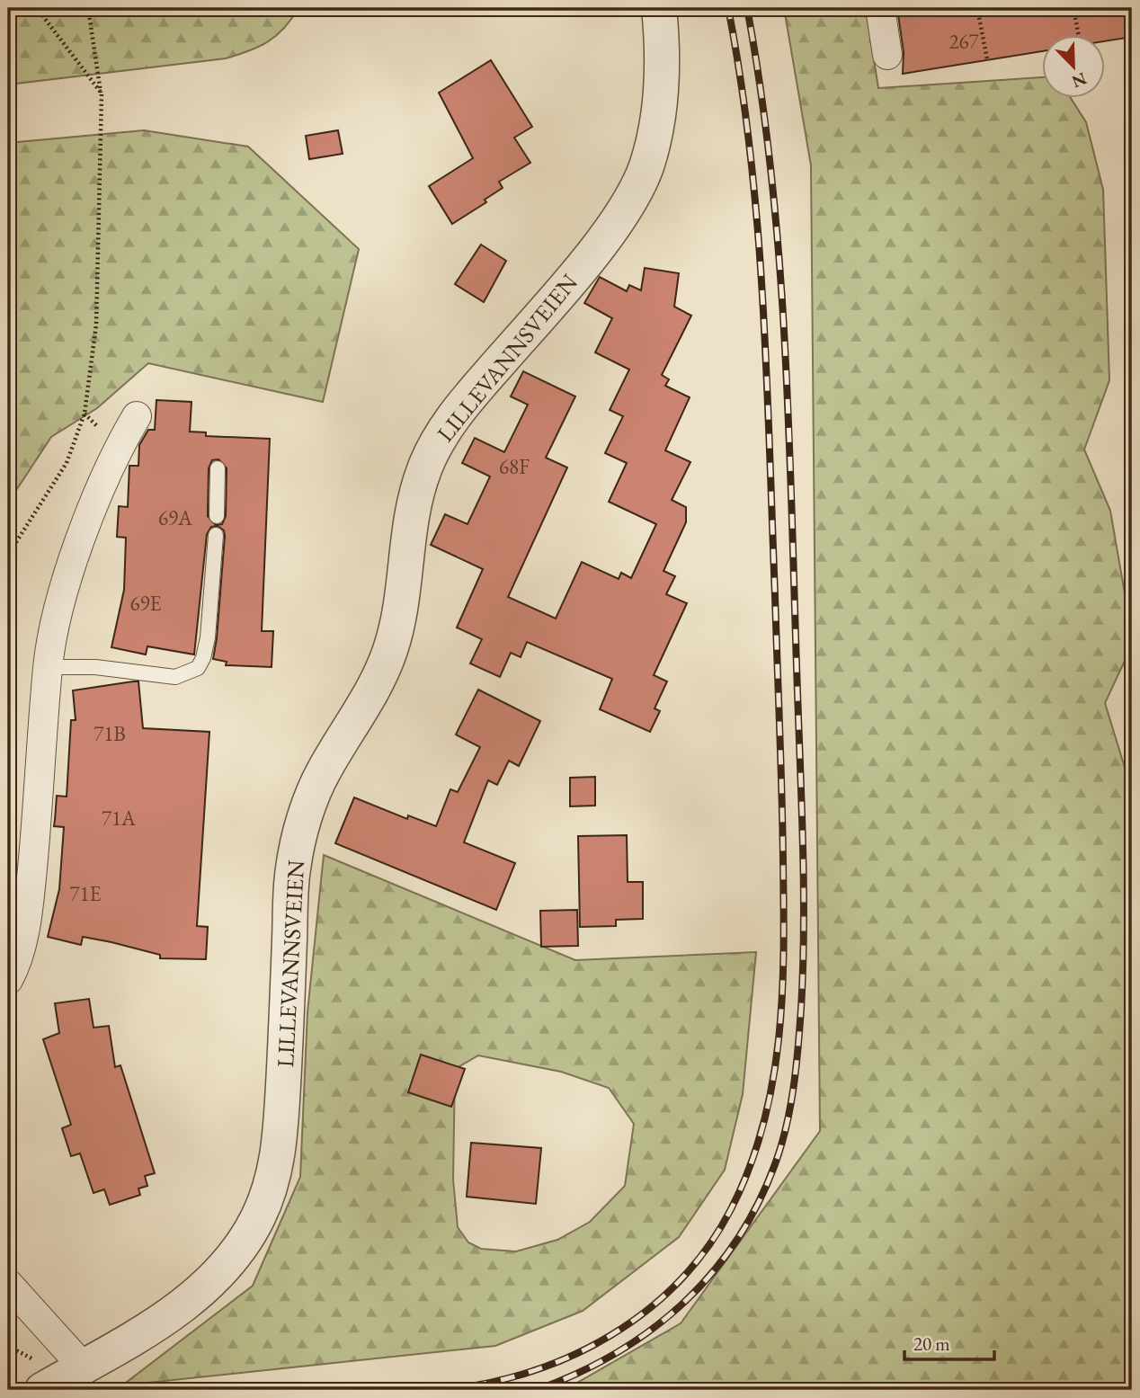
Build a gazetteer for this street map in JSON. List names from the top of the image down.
{
  "streets": {
    "street": ["LILLEVANNSVEIEN"]
  },
  "house_numbers": [
    "267",
    "68F",
    "69A",
    "69E",
    "71B",
    "71A",
    "71E"
  ],
  "scale_bar": "20 m",
  "north": "bottom right"
}
